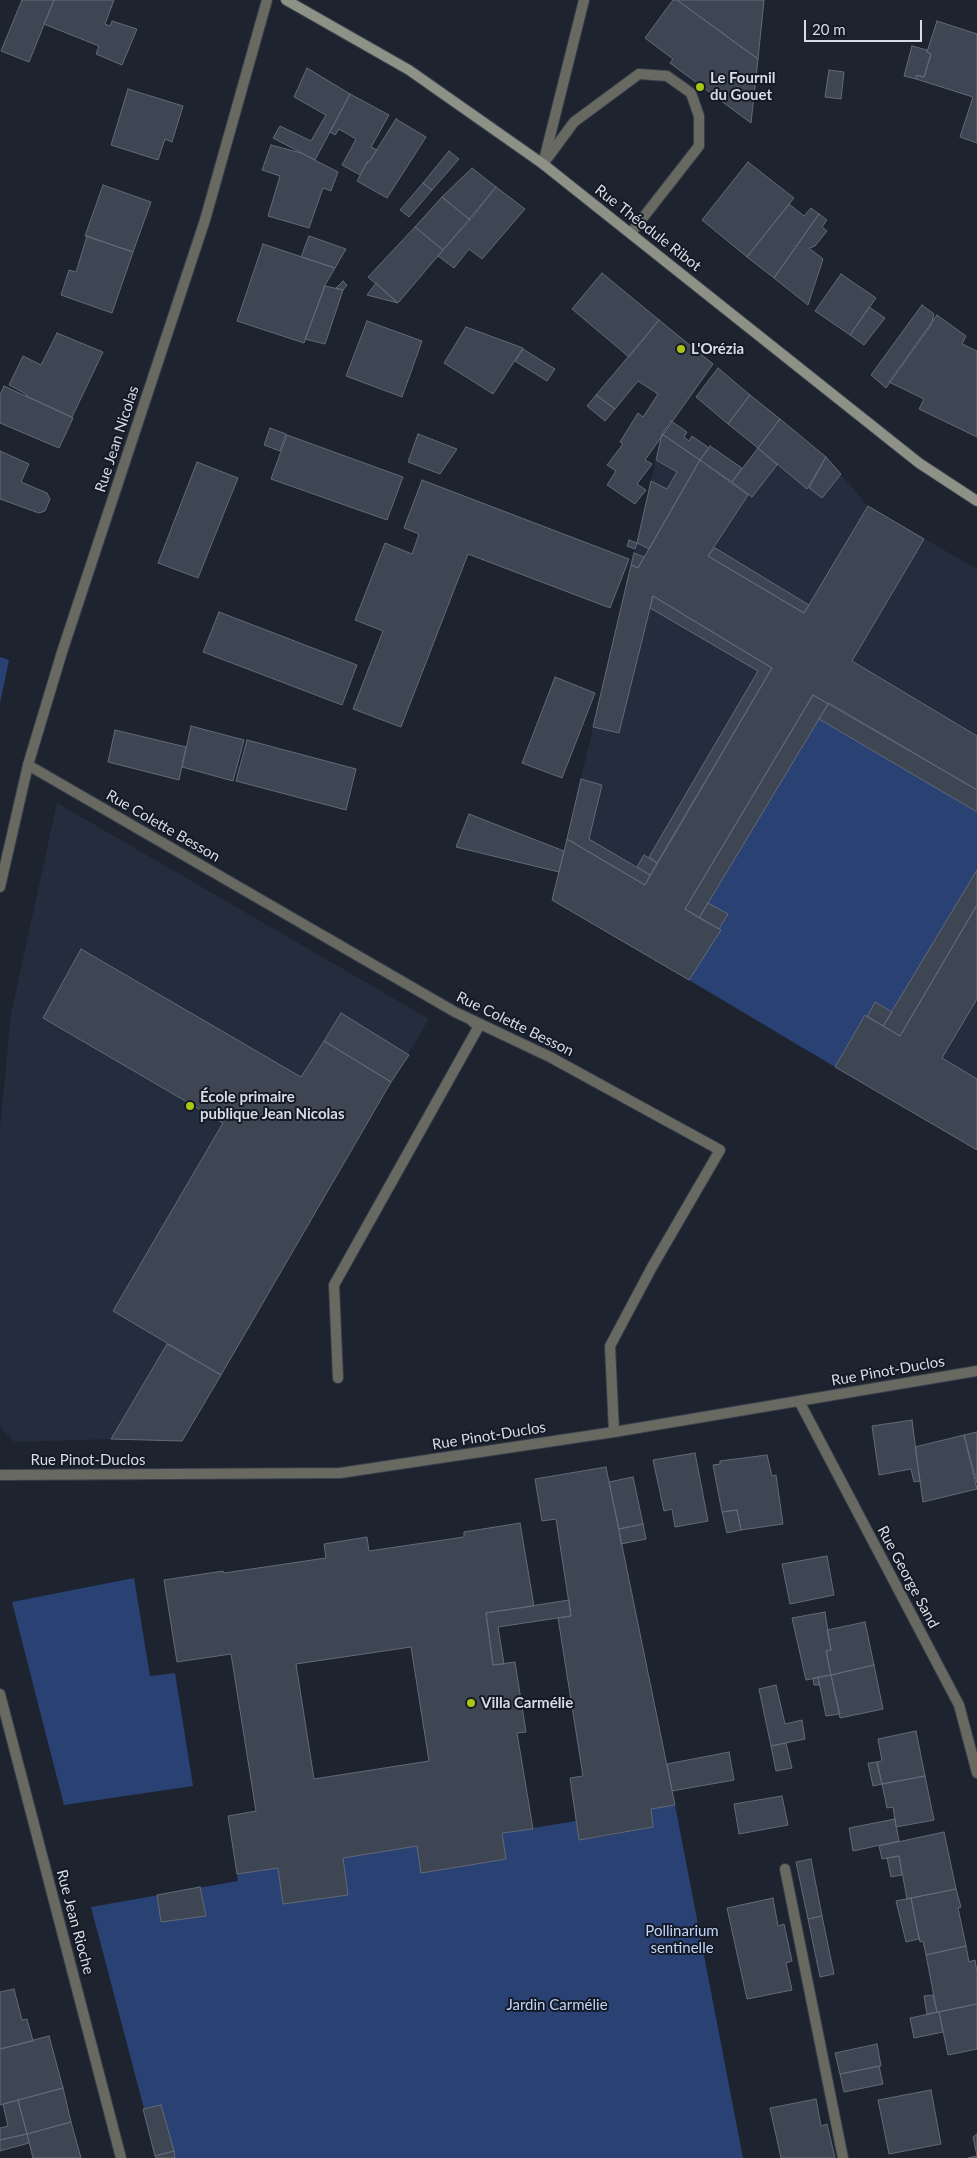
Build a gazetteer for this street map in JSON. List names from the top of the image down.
{
  "streets": {
    "main road": ["Rue Théodule Ribot"],
    "street": [
      "Rue Jean Nicolas",
      "Rue Colette Besson",
      "Rue Pinot-Duclos",
      "Rue George Sand",
      "Rue Jean Rioche"
    ]
  },
  "crossings": [
    ["Rue Jean Nicolas", "Rue Colette Besson"],
    ["Rue Colette Besson", "Rue Pinot-Duclos"],
    ["Rue Pinot-Duclos", "Rue George Sand"]
  ],
  "parks": ["Pollinarium sentinelle", "Jardin Carmélie"],
  "places": [
    "Le Fournil du Gouet",
    "L'Orézia",
    "École primaire publique Jean Nicolas",
    "Villa Carmélie"
  ],
  "scale_bar": "20 m"
}
